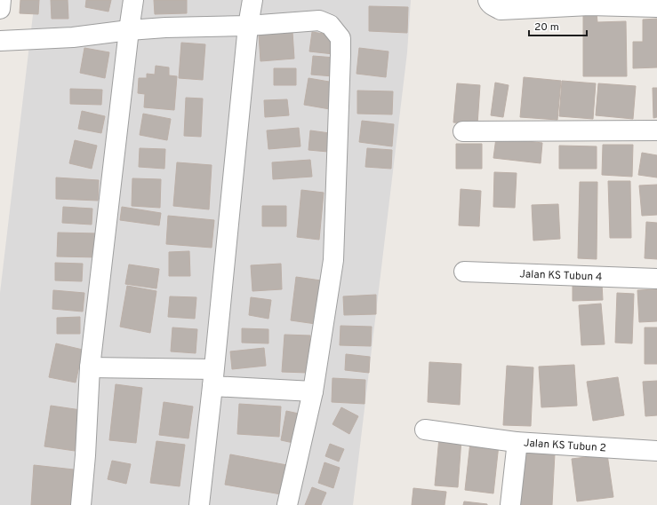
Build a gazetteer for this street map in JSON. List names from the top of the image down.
{
  "streets": {
    "street": ["Jalan KS Tubun 4", "Jalan KS Tubun 2"]
  },
  "scale_bar": "20 m"
}
